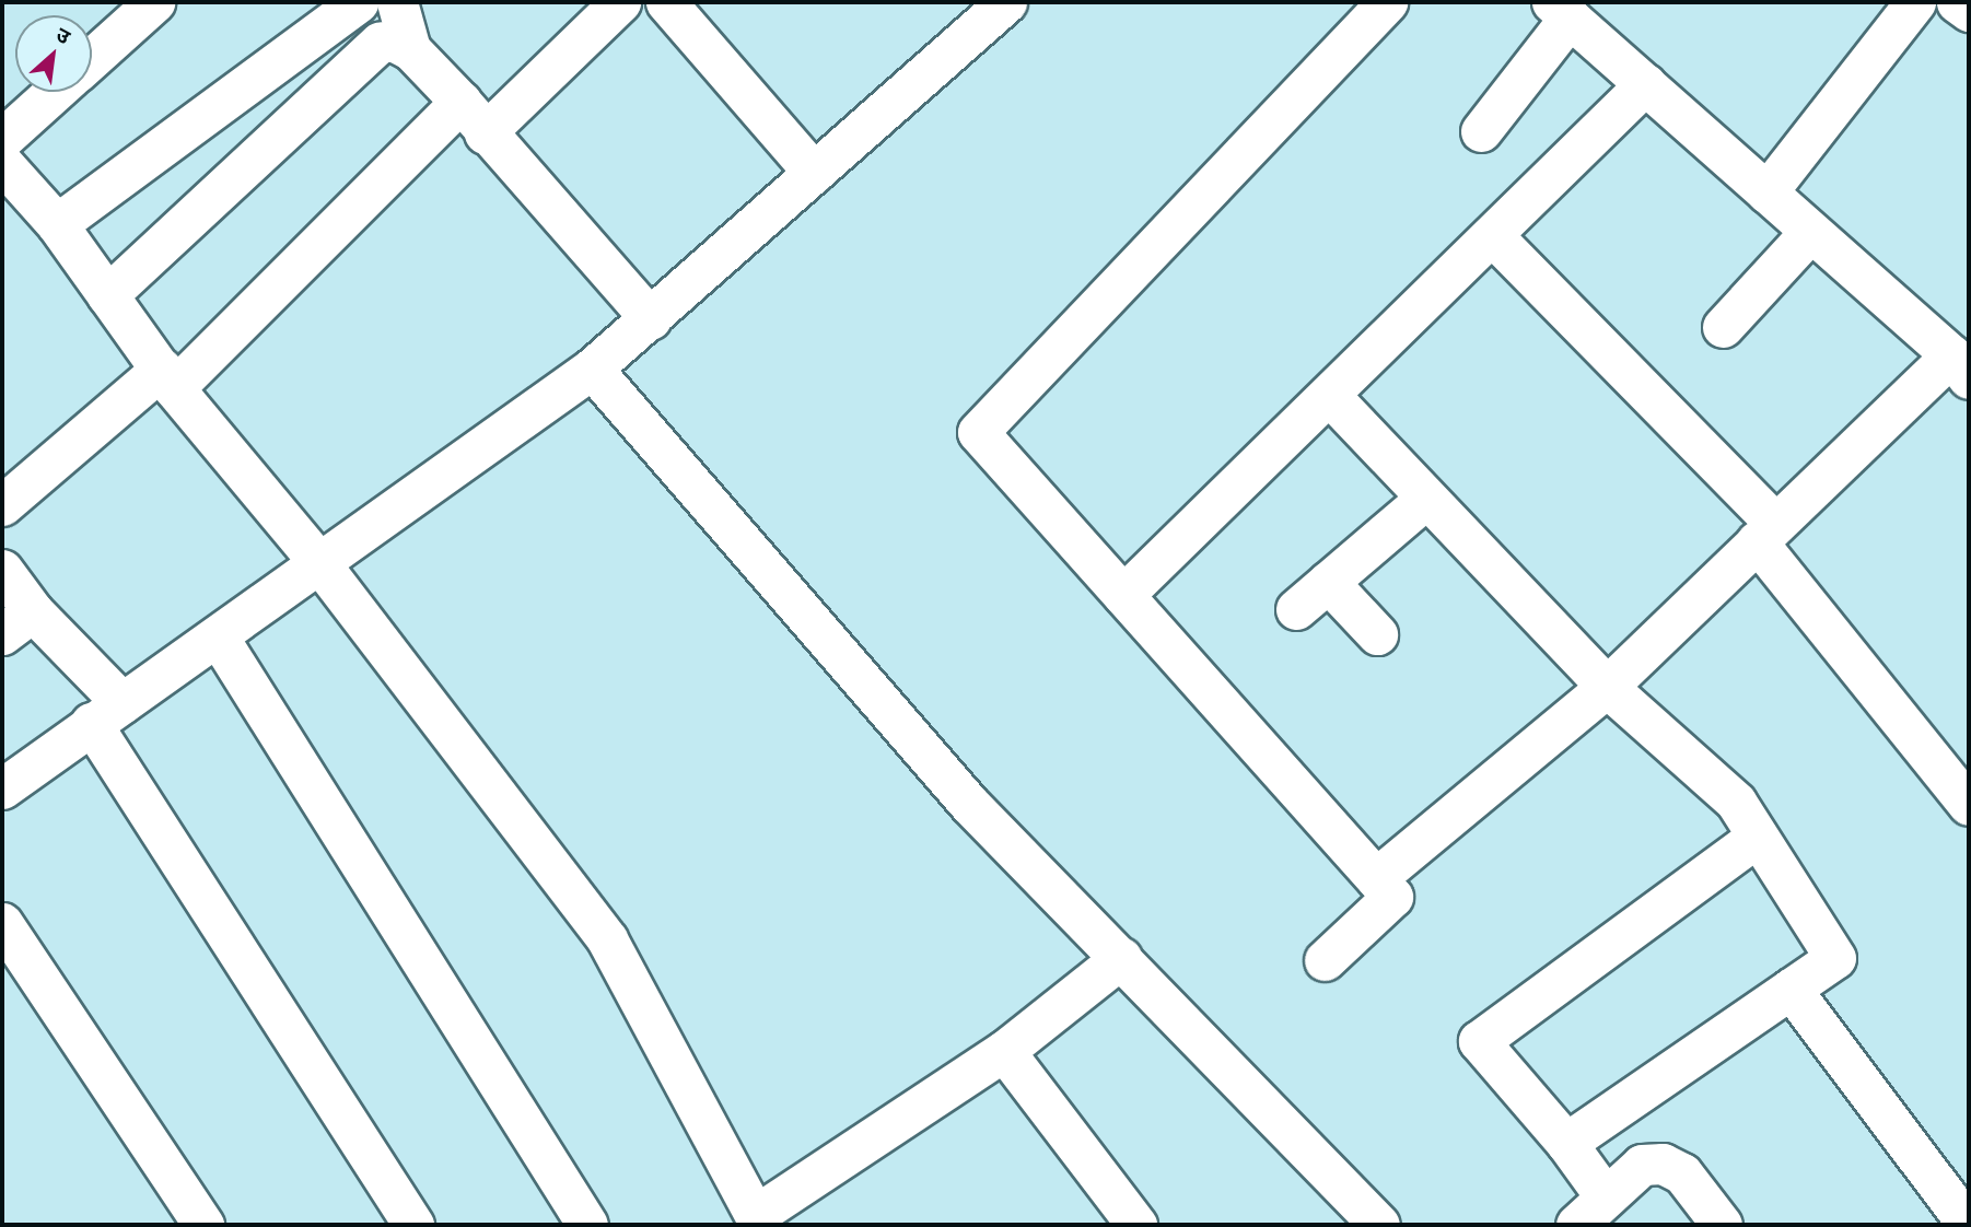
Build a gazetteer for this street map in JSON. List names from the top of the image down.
{
  "north": "top right"
}
